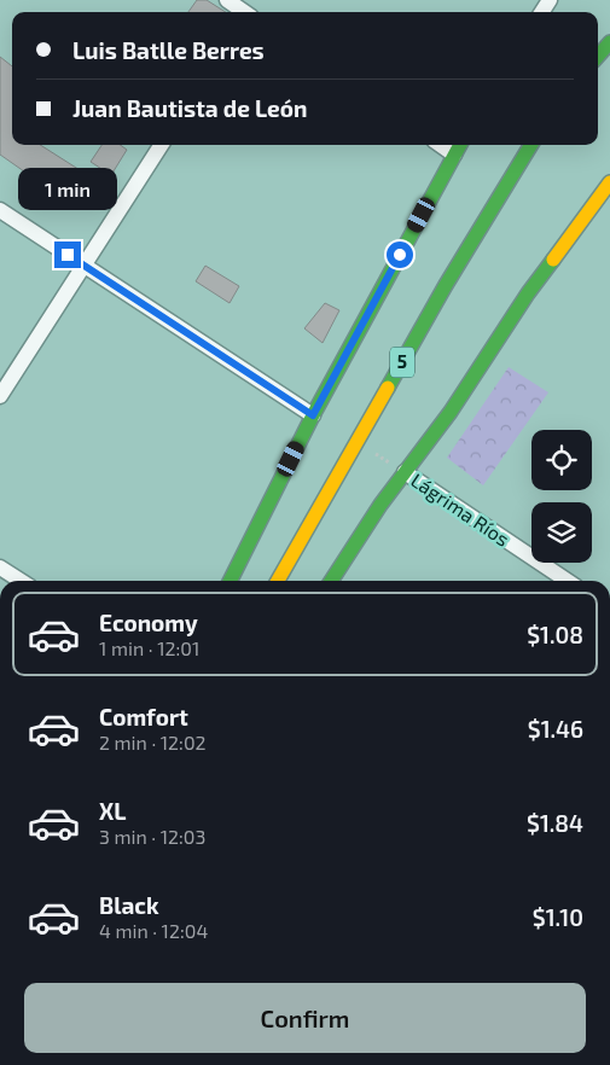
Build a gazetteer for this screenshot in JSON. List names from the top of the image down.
{
  "streets": {
    "main road": ["5"],
    "street": ["Lágrima Ríos"]
  },
  "page": {
    "banner": ["Luis Batlle Berres", "Juan Bautista de León"],
    "bubble": "1 min",
    "list": [
      {
        "name": "Economy",
        "note": "1 min · 12:01",
        "value": "$1.08"
      },
      {
        "name": "Comfort",
        "note": "2 min · 12:02",
        "value": "$1.46"
      },
      {
        "name": "XL",
        "note": "3 min · 12:03",
        "value": "$1.84"
      },
      {
        "name": "Black",
        "note": "4 min · 12:04",
        "value": "$1.10"
      }
    ],
    "buttons": "Confirm"
  }
}
